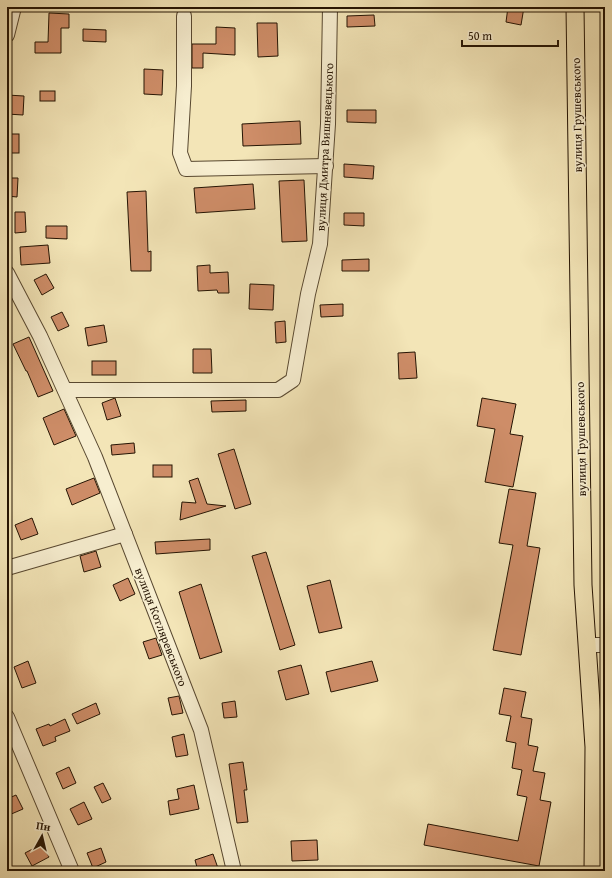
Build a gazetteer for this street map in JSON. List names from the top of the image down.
{
  "streets": {
    "main road": ["вулиця Грушевського"],
    "street": ["вулиця Дмитра Вишневецького", "вулиця Котляревського"]
  },
  "crossings": [
    ["вулиця Дмитра Вишневецького", "вулиця Котляревського"]
  ],
  "scale_bar": "50 m",
  "north": "top"
}
